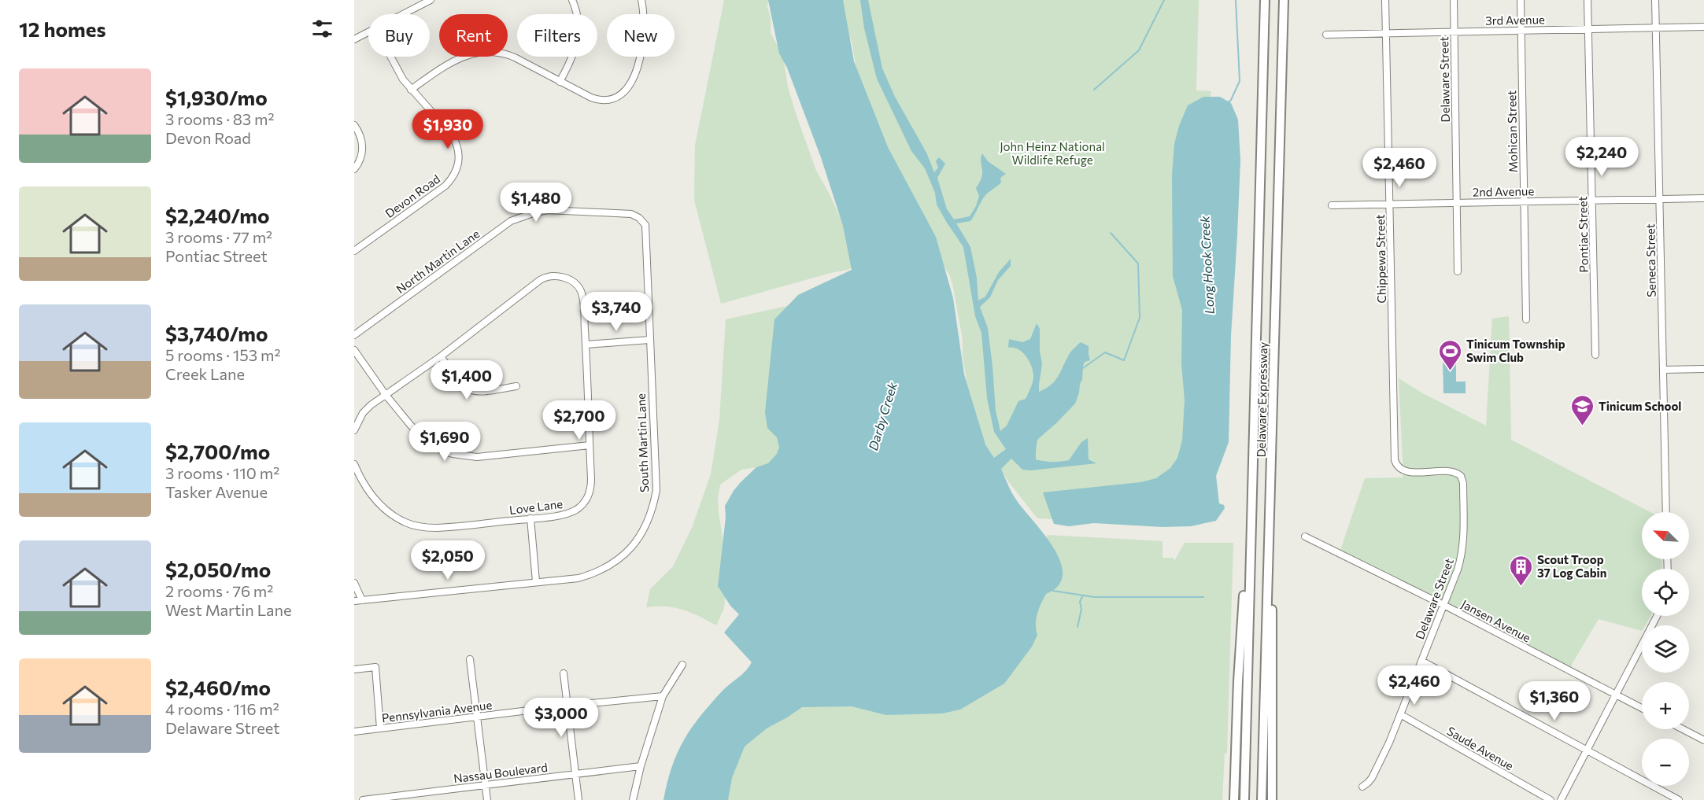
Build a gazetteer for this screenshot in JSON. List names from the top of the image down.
{
  "streets": {
    "highway": ["Delaware Expressway"],
    "street": [
      "3rd Avenue",
      "Delaware Street",
      "Mohican Street",
      "2nd Avenue",
      "Devon Road",
      "Pontiac Street",
      "Chippewa Street",
      "Seneca Street",
      "North Martin Lane",
      "South Martin Lane",
      "Love Lane",
      "Jansen Avenue",
      "Pennsylvania Avenue",
      "Saude Avenue",
      "Nassau Boulevard"
    ]
  },
  "crossings": [
    ["3rd Avenue", "Delaware Street"],
    ["3rd Avenue", "Mohican Street"],
    ["3rd Avenue", "Pontiac Street"],
    ["3rd Avenue", "Chippewa Street"],
    ["3rd Avenue", "Seneca Street"],
    ["Delaware Street", "2nd Avenue"],
    ["Delaware Street", "Chippewa Street"],
    ["Delaware Street", "Jansen Avenue"],
    ["Delaware Street", "Saude Avenue"],
    ["Mohican Street", "2nd Avenue"],
    ["2nd Avenue", "Pontiac Street"],
    ["2nd Avenue", "Chippewa Street"],
    ["2nd Avenue", "Seneca Street"],
    ["North Martin Lane", "South Martin Lane"]
  ],
  "water": ["Long Hook Creek", "Darby Creek"],
  "parks": ["John Heinz National Wildlife Refuge"],
  "places": {
    "sports": ["Tinicum Township Swim Club"],
    "school or university": ["Tinicum School"],
    "building": ["Scout Troop 37 Log Cabin"]
  },
  "north": "top left",
  "page": {
    "heading": "12 homes",
    "chip": [
      "Buy",
      "Rent",
      "Filters",
      "New"
    ],
    "list": [
      {
        "name": "$1,930/mo",
        "note": "3 rooms · 83 m² · Devon Road"
      },
      {
        "name": "$2,240/mo",
        "note": "3 rooms · 77 m² · Pontiac Street"
      },
      {
        "name": "$3,740/mo",
        "note": "5 rooms · 153 m² · Creek Lane"
      },
      {
        "name": "$2,700/mo",
        "note": "3 rooms · 110 m² · Tasker Avenue"
      },
      {
        "name": "$2,050/mo",
        "note": "2 rooms · 76 m² · West Martin Lane"
      },
      {
        "name": "$2,460/mo",
        "note": "4 rooms · 116 m² · Delaware Street"
      }
    ],
    "price": [
      "$1,930",
      "$2,240",
      "$2,460",
      "$1,480",
      "$3,740",
      "$1,400",
      "$2,700",
      "$1,690",
      "$2,050",
      "$2,460",
      "$1,360",
      "$3,000"
    ],
    "map_buttons": ["+", "−"]
  }
}
